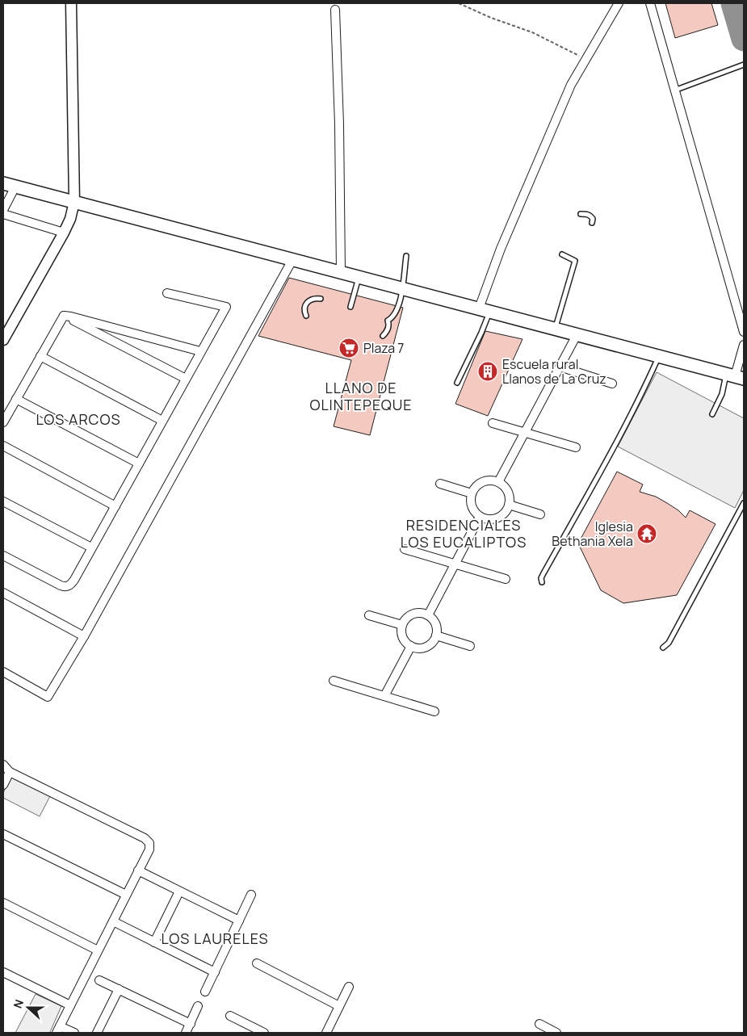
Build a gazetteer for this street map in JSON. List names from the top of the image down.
{
  "districts": [
    "LLANO DE OLINTEPEQUE",
    "LOS ARCOS",
    "RESIDENCIALES LOS EUCALIPTOS",
    "LOS LAURELES"
  ],
  "places": {
    "supermarket": ["Plaza 7"],
    "building": ["Escuela rural Llanos de La Cruz"],
    "temple": ["Iglesia Bethania Xela"]
  },
  "north": "left"
}
